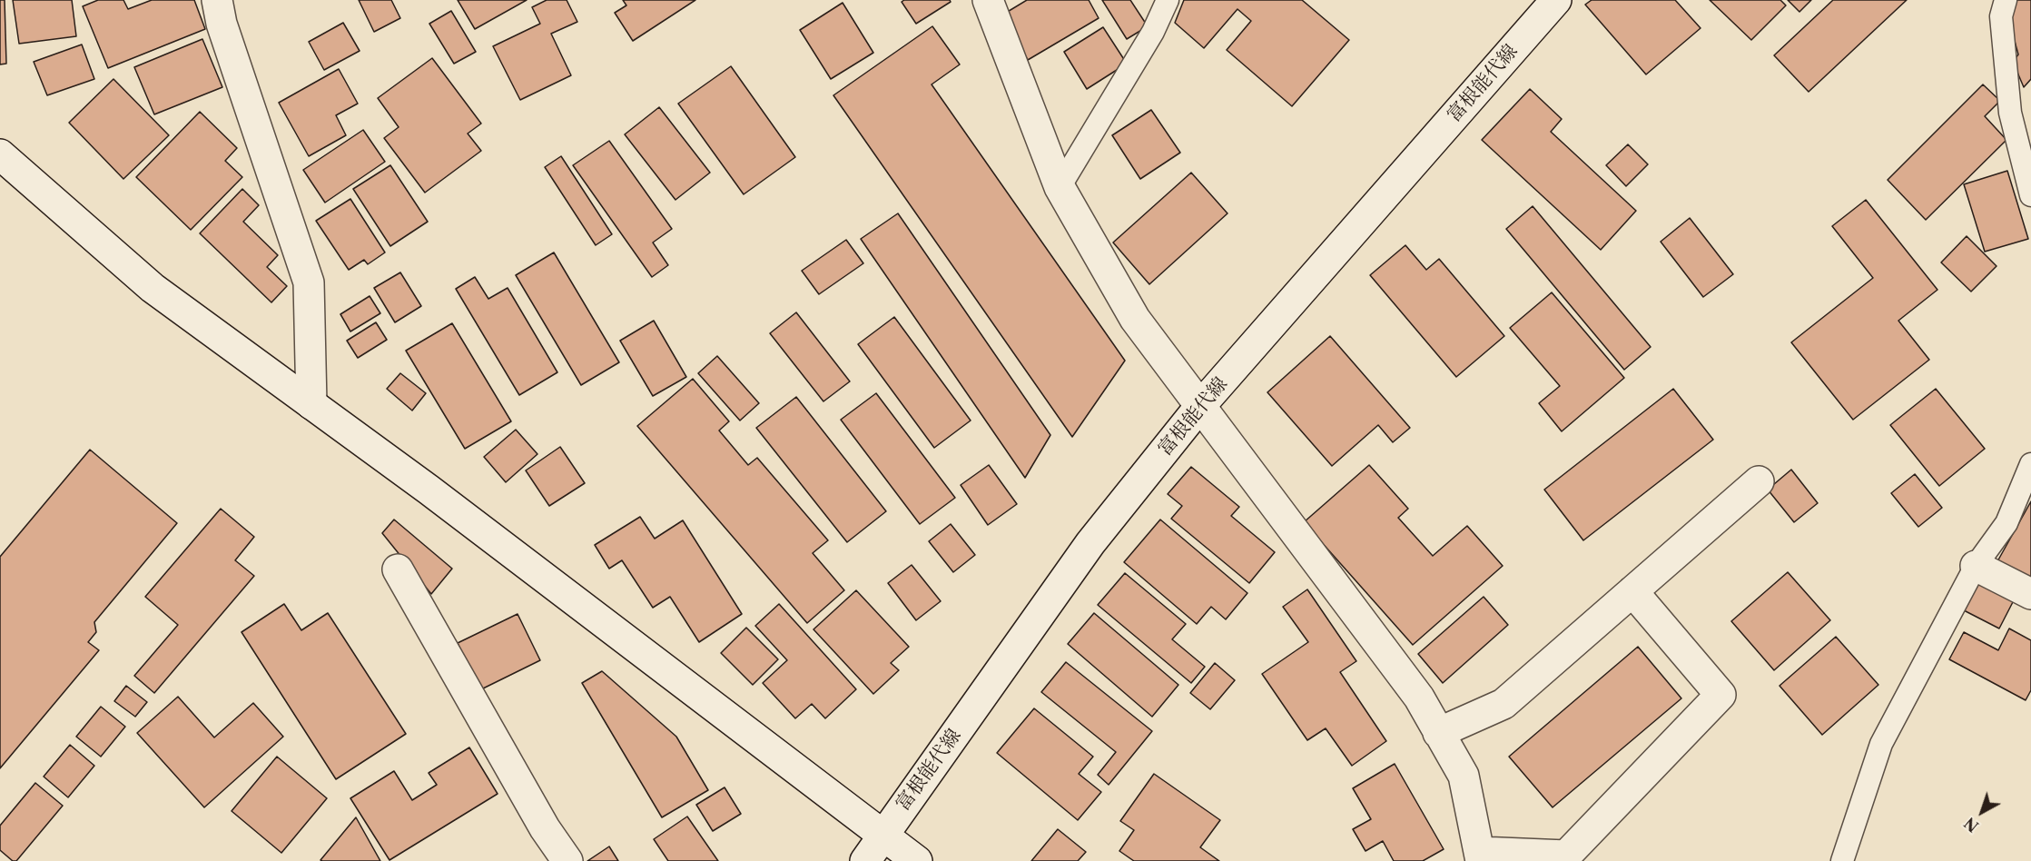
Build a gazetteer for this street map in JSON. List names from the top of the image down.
{
  "streets": {
    "street": ["富根能代線"]
  },
  "north": "bottom left"
}
